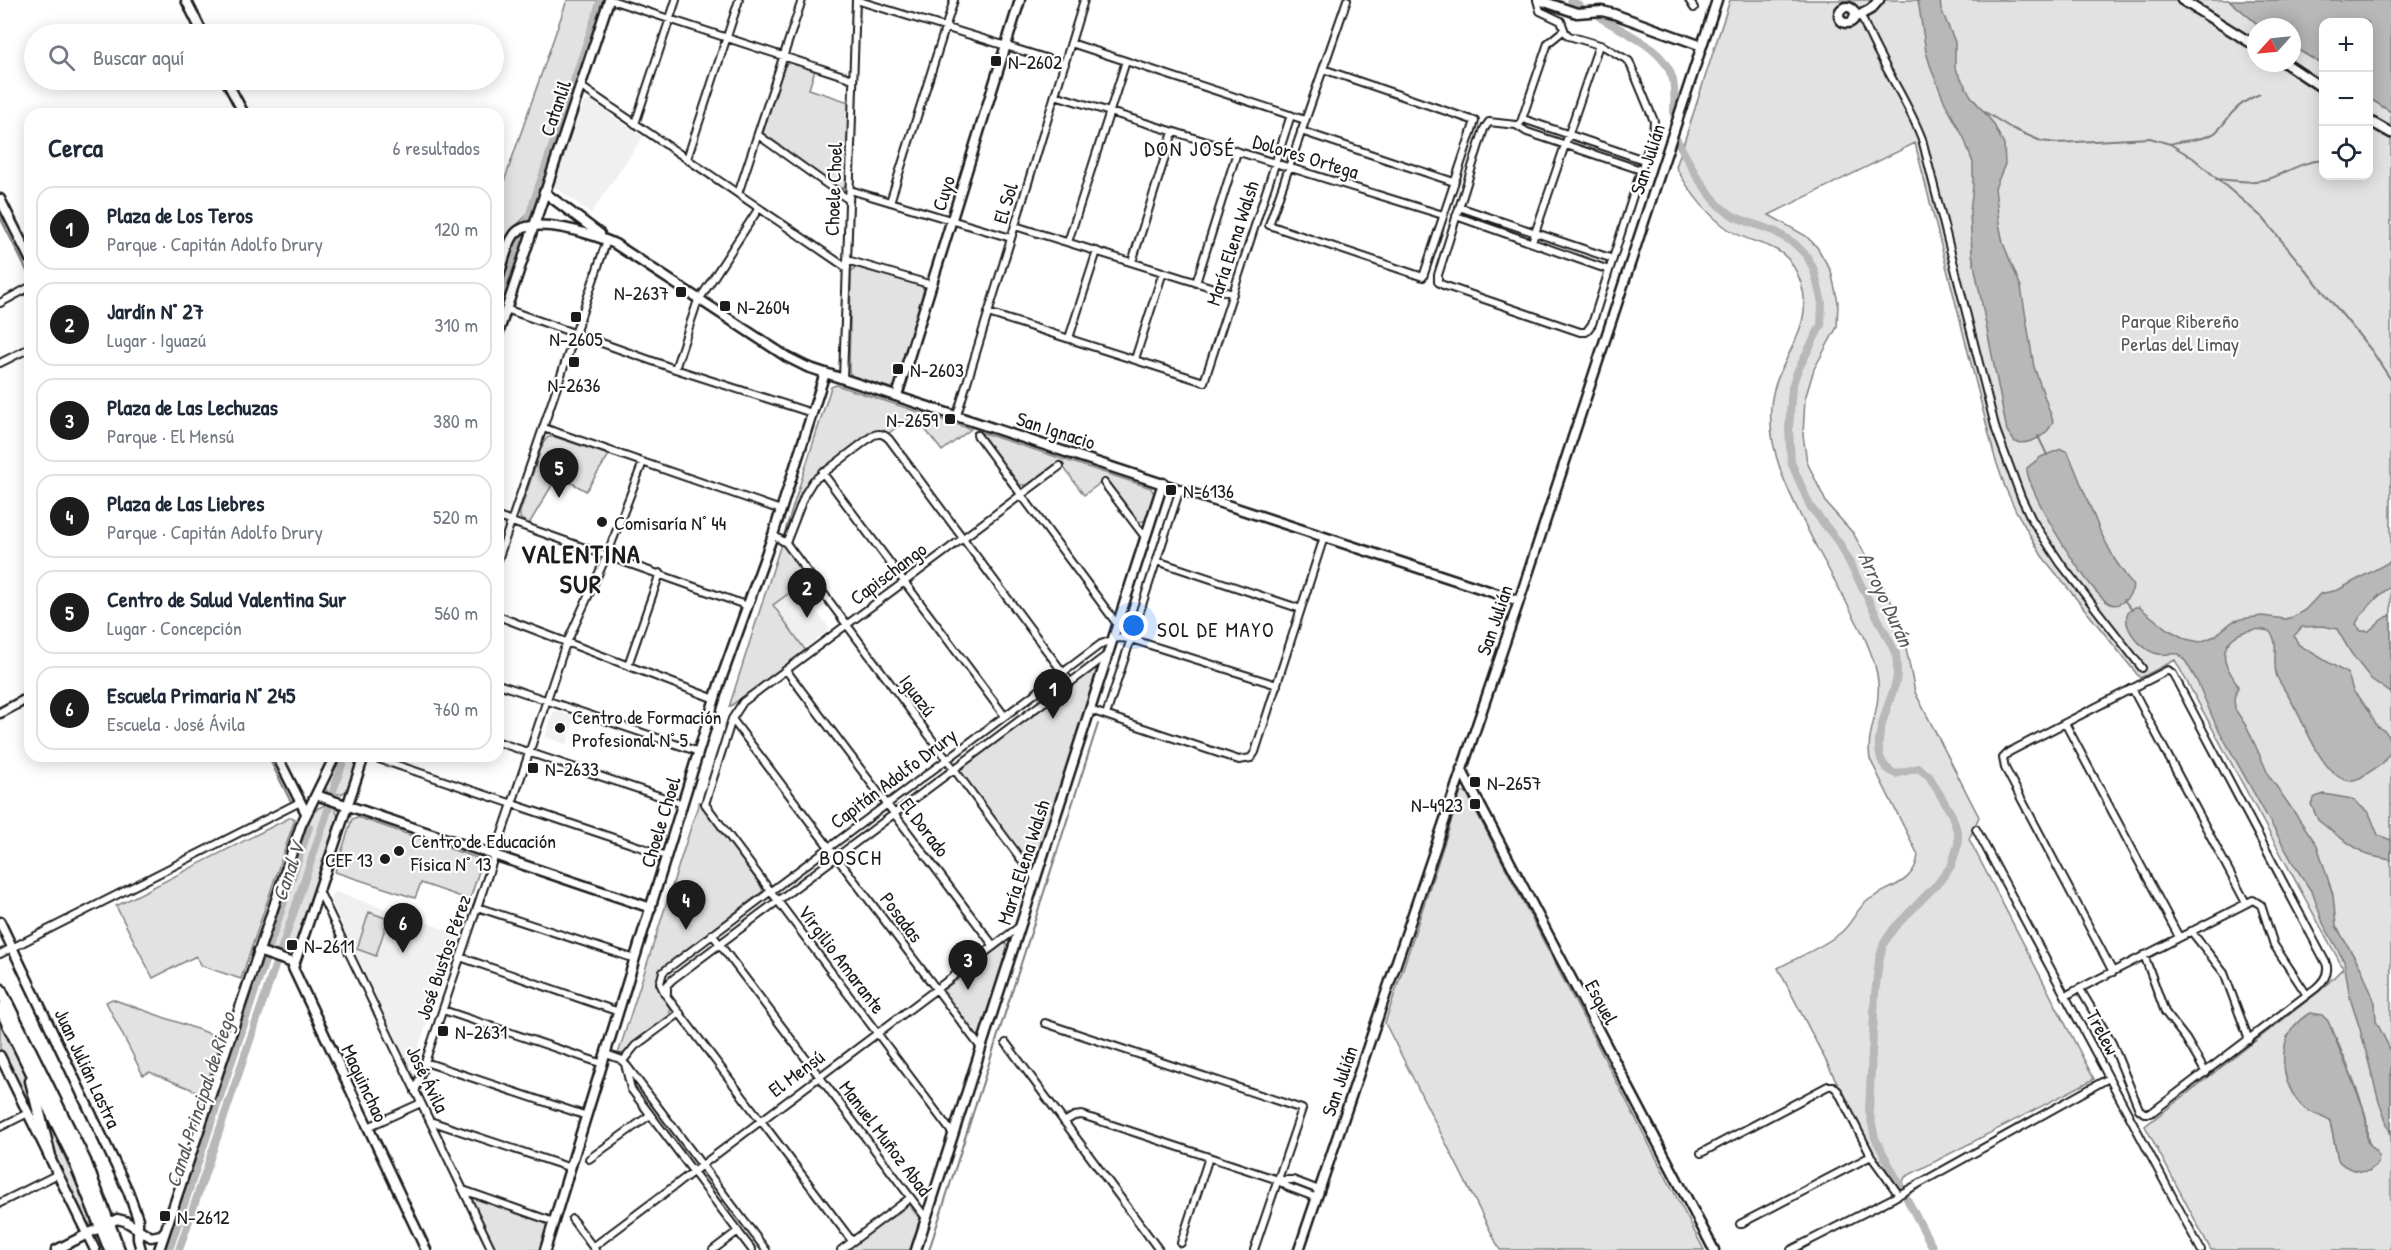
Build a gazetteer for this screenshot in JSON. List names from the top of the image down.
{
  "streets": {
    "street": [
      "Catanlil",
      "Dolores Ortega",
      "San Julián",
      "Choele Choel",
      "Cuyo",
      "El Sol",
      "María Elena Walsh",
      "San Ignacio",
      "Capischango",
      "Iguazú",
      "Capitán Adolfo Drury",
      "El Dorado",
      "Posadas",
      "José Bustos Pérez",
      "Virgilio Amarante",
      "Esquel",
      "Trelew",
      "Juan Julián Lastra",
      "El Mensú",
      "José Ávila",
      "Maquinchao",
      "Manuel Muñoz Abad"
    ]
  },
  "crossings": [
    ["Catanlil", "San Ignacio"],
    ["Dolores Ortega", "El Sol"],
    ["Dolores Ortega", "María Elena Walsh"],
    ["San Julián", "San Ignacio"],
    ["San Julián", "Esquel"],
    ["Choele Choel", "San Ignacio"],
    ["Choele Choel", "Capischango"],
    ["Choele Choel", "Iguazú"],
    ["Choele Choel", "Posadas"],
    ["Choele Choel", "Virgilio Amarante"],
    ["Cuyo", "San Ignacio"],
    ["El Sol", "San Ignacio"],
    ["María Elena Walsh", "San Ignacio"],
    ["María Elena Walsh", "Iguazú"],
    ["María Elena Walsh", "Capitán Adolfo Drury"],
    ["María Elena Walsh", "Posadas"],
    ["María Elena Walsh", "Virgilio Amarante"],
    ["María Elena Walsh", "El Mensú"],
    ["María Elena Walsh", "Manuel Muñoz Abad"],
    ["Capischango", "Iguazú"],
    ["Capischango", "El Dorado"],
    ["Iguazú", "Capitán Adolfo Drury"],
    ["Capitán Adolfo Drury", "El Dorado"],
    ["Capitán Adolfo Drury", "Posadas"],
    ["Capitán Adolfo Drury", "Virgilio Amarante"],
    ["Capitán Adolfo Drury", "Manuel Muñoz Abad"],
    ["El Dorado", "El Mensú"],
    ["Posadas", "El Mensú"],
    ["José Bustos Pérez", "José Ávila"],
    ["Virgilio Amarante", "El Mensú"],
    ["El Mensú", "Manuel Muñoz Abad"]
  ],
  "districts": [
    "DON JOSÉ",
    "VALENTINA SUR",
    "SOL DE MAYO",
    "BOSCH"
  ],
  "water": ["Arroyo Durán", "Canal V", "Canal Principal de Riego"],
  "parks": ["Parque Ribereño Perlas del Limay"],
  "places": {
    "transit": [
      "N-2602",
      "N-2637",
      "N-2604",
      "N-2605",
      "N-2636",
      "N-2603",
      "N-2659",
      "N-6136",
      "N-2633",
      "N-2657",
      "N-4923",
      "N-2611",
      "N-2631",
      "N-2612"
    ],
    "other": [
      "Comisaría N° 44",
      "Centro de Formación Profesional N° 5",
      "Centro de Educación Física N° 13",
      "CEF 13"
    ]
  },
  "north": "bottom left",
  "page": {
    "map_buttons": ["+", "−"],
    "search": "Buscar aquí",
    "heading": ["Cerca", "6 resultados"],
    "list": [
      {
        "mark": "1",
        "name": "Plaza de Los Teros",
        "note": "Parque · Capitán Adolfo Drury",
        "value": "120 m"
      },
      {
        "mark": "2",
        "name": "Jardín N° 27",
        "note": "Lugar · Iguazú",
        "value": "310 m"
      },
      {
        "mark": "3",
        "name": "Plaza de Las Lechuzas",
        "note": "Parque · El Mensú",
        "value": "380 m"
      },
      {
        "mark": "4",
        "name": "Plaza de Las Liebres",
        "note": "Parque · Capitán Adolfo Drury",
        "value": "520 m"
      },
      {
        "mark": "5",
        "name": "Centro de Salud Valentina Sur",
        "note": "Lugar · Concepción",
        "value": "560 m"
      },
      {
        "mark": "6",
        "name": "Escuela Primaria N° 245",
        "note": "Escuela · José Ávila",
        "value": "760 m"
      }
    ],
    "pins": [
      "5",
      "2",
      "1",
      "4",
      "6",
      "3"
    ]
  }
}
